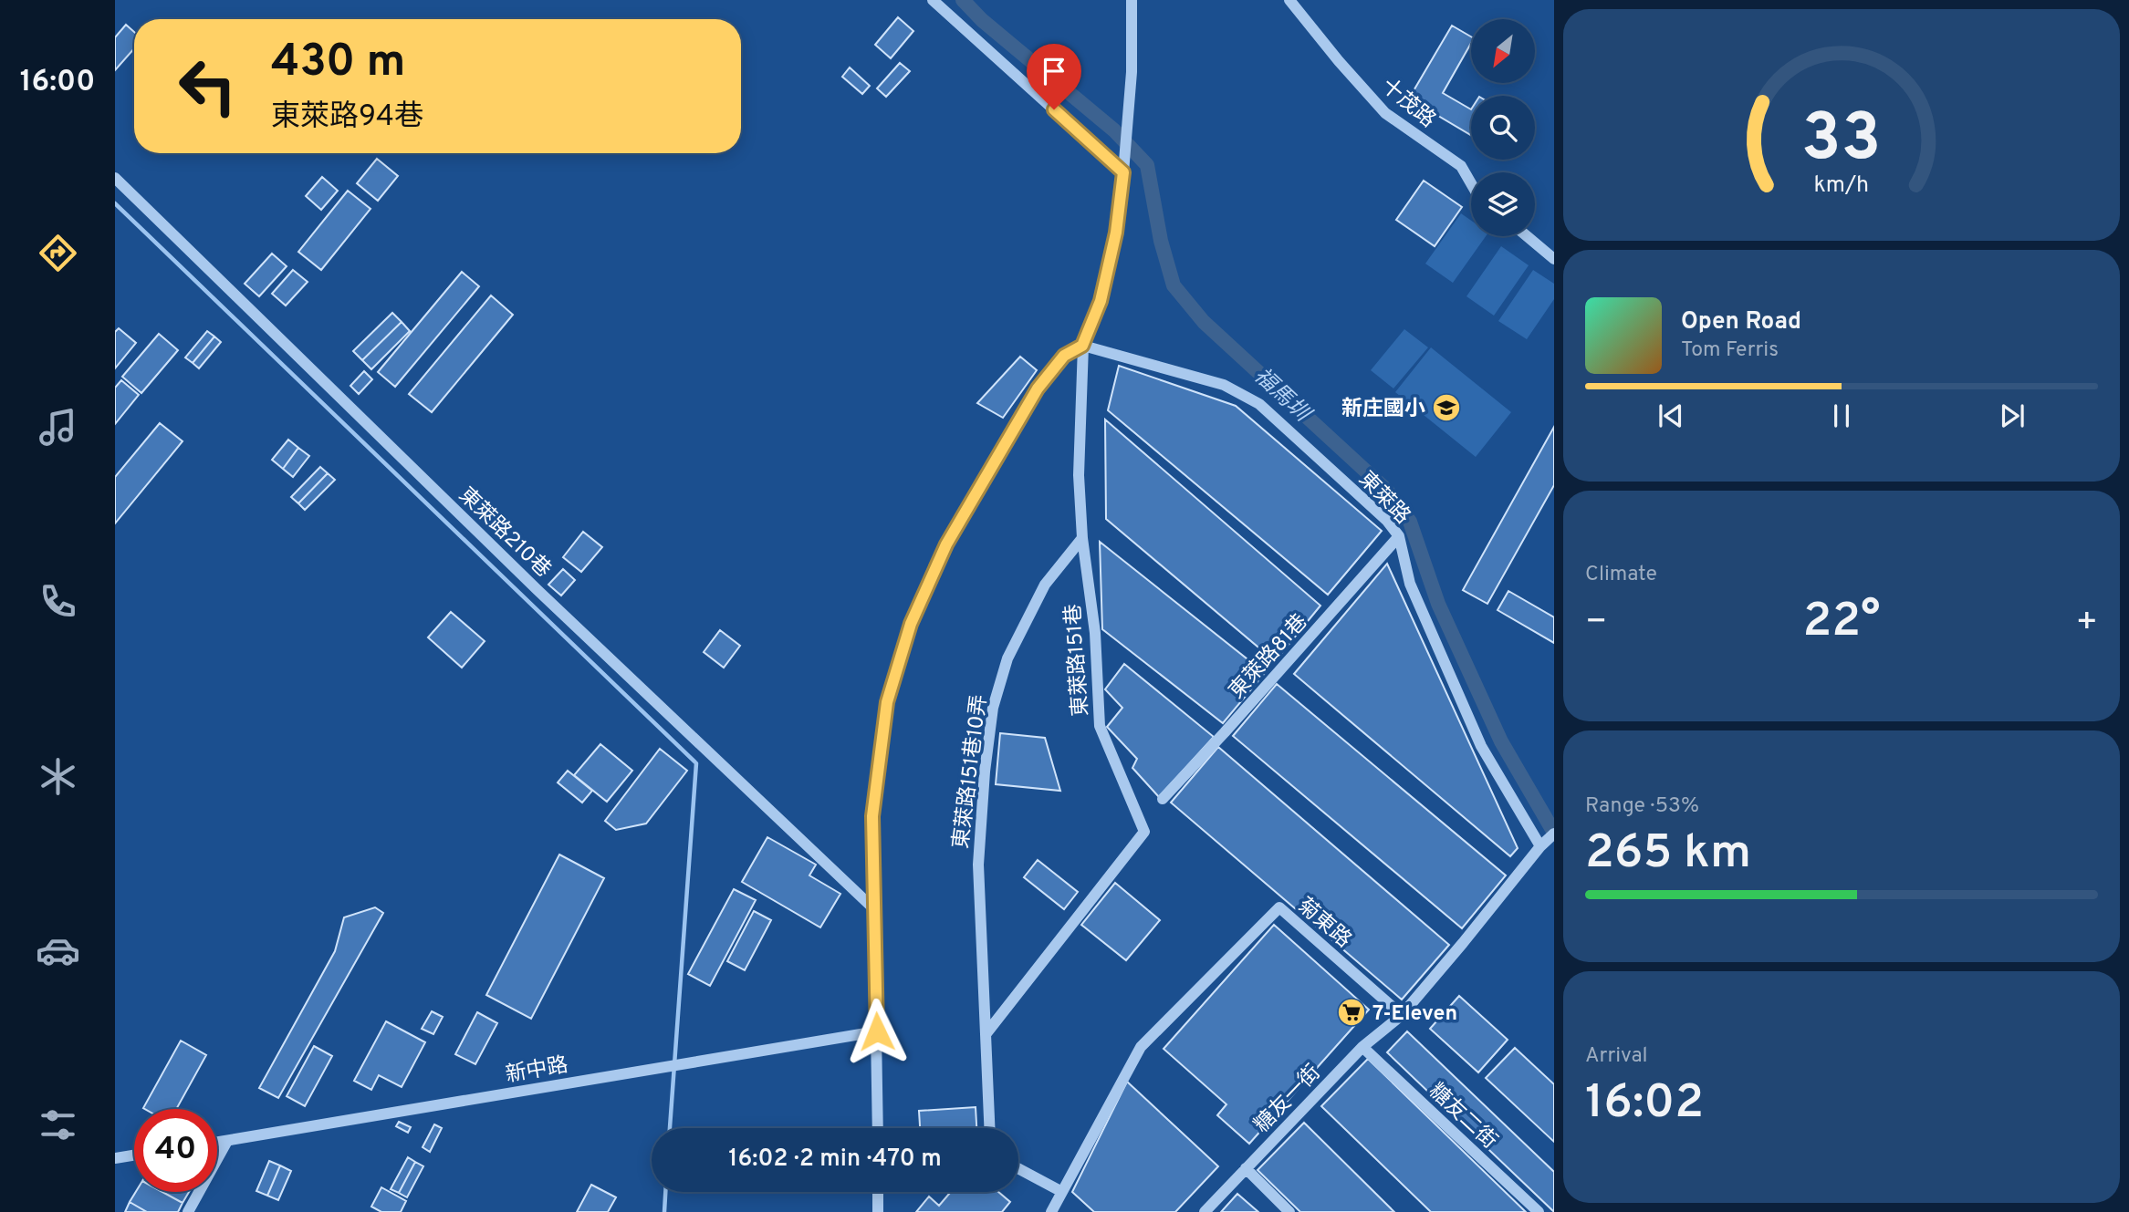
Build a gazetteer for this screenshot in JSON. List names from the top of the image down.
{
  "streets": {
    "street": [
      "十茂路",
      "東萊路",
      "東萊路210巷",
      "東萊路81巷",
      "東萊路151巷",
      "東萊路151巷10弄",
      "菊東路",
      "新中路",
      "糖友一街",
      "糖友二街"
    ]
  },
  "crossings": [
    ["東萊路", "東萊路81巷"],
    ["東萊路", "東萊路151巷"],
    ["東萊路151巷", "東萊路151巷10弄"],
    ["菊東路", "糖友一街"],
    ["糖友一街", "糖友二街"]
  ],
  "water": ["福馬圳"],
  "places": {
    "school or university": ["新庄國小"],
    "supermarket": ["7-Eleven"]
  },
  "north": "bottom left",
  "page": {
    "tabs": "16:00",
    "turn": ["430 m", "東萊路94巷"],
    "song": ["Open Road", "Tom Ferris"],
    "tile": [
      "Climate",
      ["Range · 53%", "265 km"],
      ["Arrival", "16:02"]
    ],
    "heat": ["−", "22°", "+"],
    "limit": "40",
    "trip": "16:02 · 2 min · 470 m",
    "gauge": ["33", "km/h"]
  }
}
